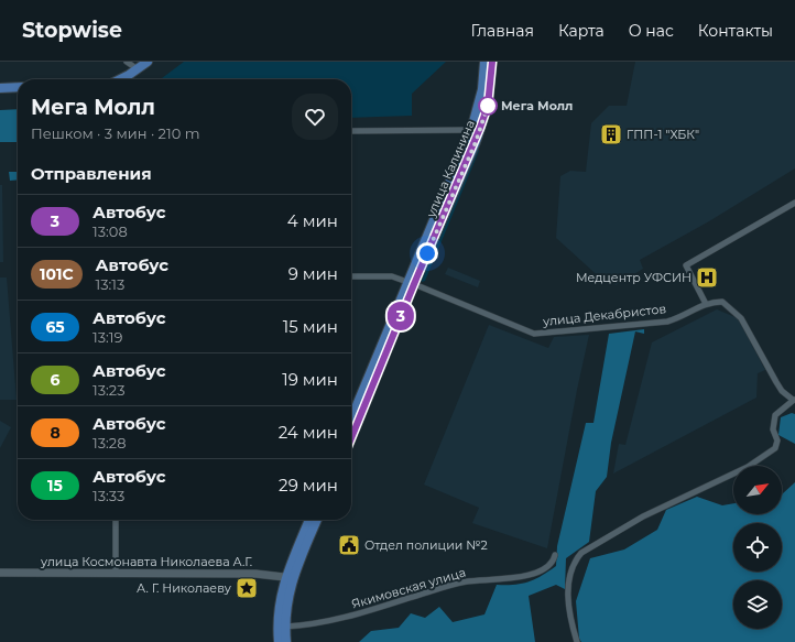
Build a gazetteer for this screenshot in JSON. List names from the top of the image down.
{
  "streets": {
    "main road": ["улица Калинина"],
    "street": ["улица Декабристов", "улица Космонавта Николаева А.Г.", "Якимовская улица"]
  },
  "crossings": [
    ["улица Калинина", "улица Декабристов"]
  ],
  "places": {
    "other": ["Мега Молл"],
    "building": ["ГПП-1 \"ХБК\""],
    "hospital": ["Медцентр УФСИН"],
    "public building": ["Отдел полиции №2"],
    "place": ["А. Г. Николаеву"]
  },
  "lines": ["bus line 3"],
  "north": "top right",
  "page": {
    "header": "Stopwise",
    "nav": [
      "Главная",
      "Карта",
      "О нас",
      "Контакты"
    ],
    "on_map": "3",
    "heading": [
      ["Мега Молл", "Пешком · 3 мин · 210 m"],
      "Отправления"
    ],
    "list": [
      {
        "mark": "3",
        "name": "Автобус",
        "note": "13:08",
        "value": "4 мин"
      },
      {
        "mark": "101С",
        "name": "Автобус",
        "note": "13:13",
        "value": "9 мин"
      },
      {
        "mark": "65",
        "name": "Автобус",
        "note": "13:19",
        "value": "15 мин"
      },
      {
        "mark": "6",
        "name": "Автобус",
        "note": "13:23",
        "value": "19 мин"
      },
      {
        "mark": "8",
        "name": "Автобус",
        "note": "13:28",
        "value": "24 мин"
      },
      {
        "mark": "15",
        "name": "Автобус",
        "note": "13:33",
        "value": "29 мин"
      }
    ]
  }
}
